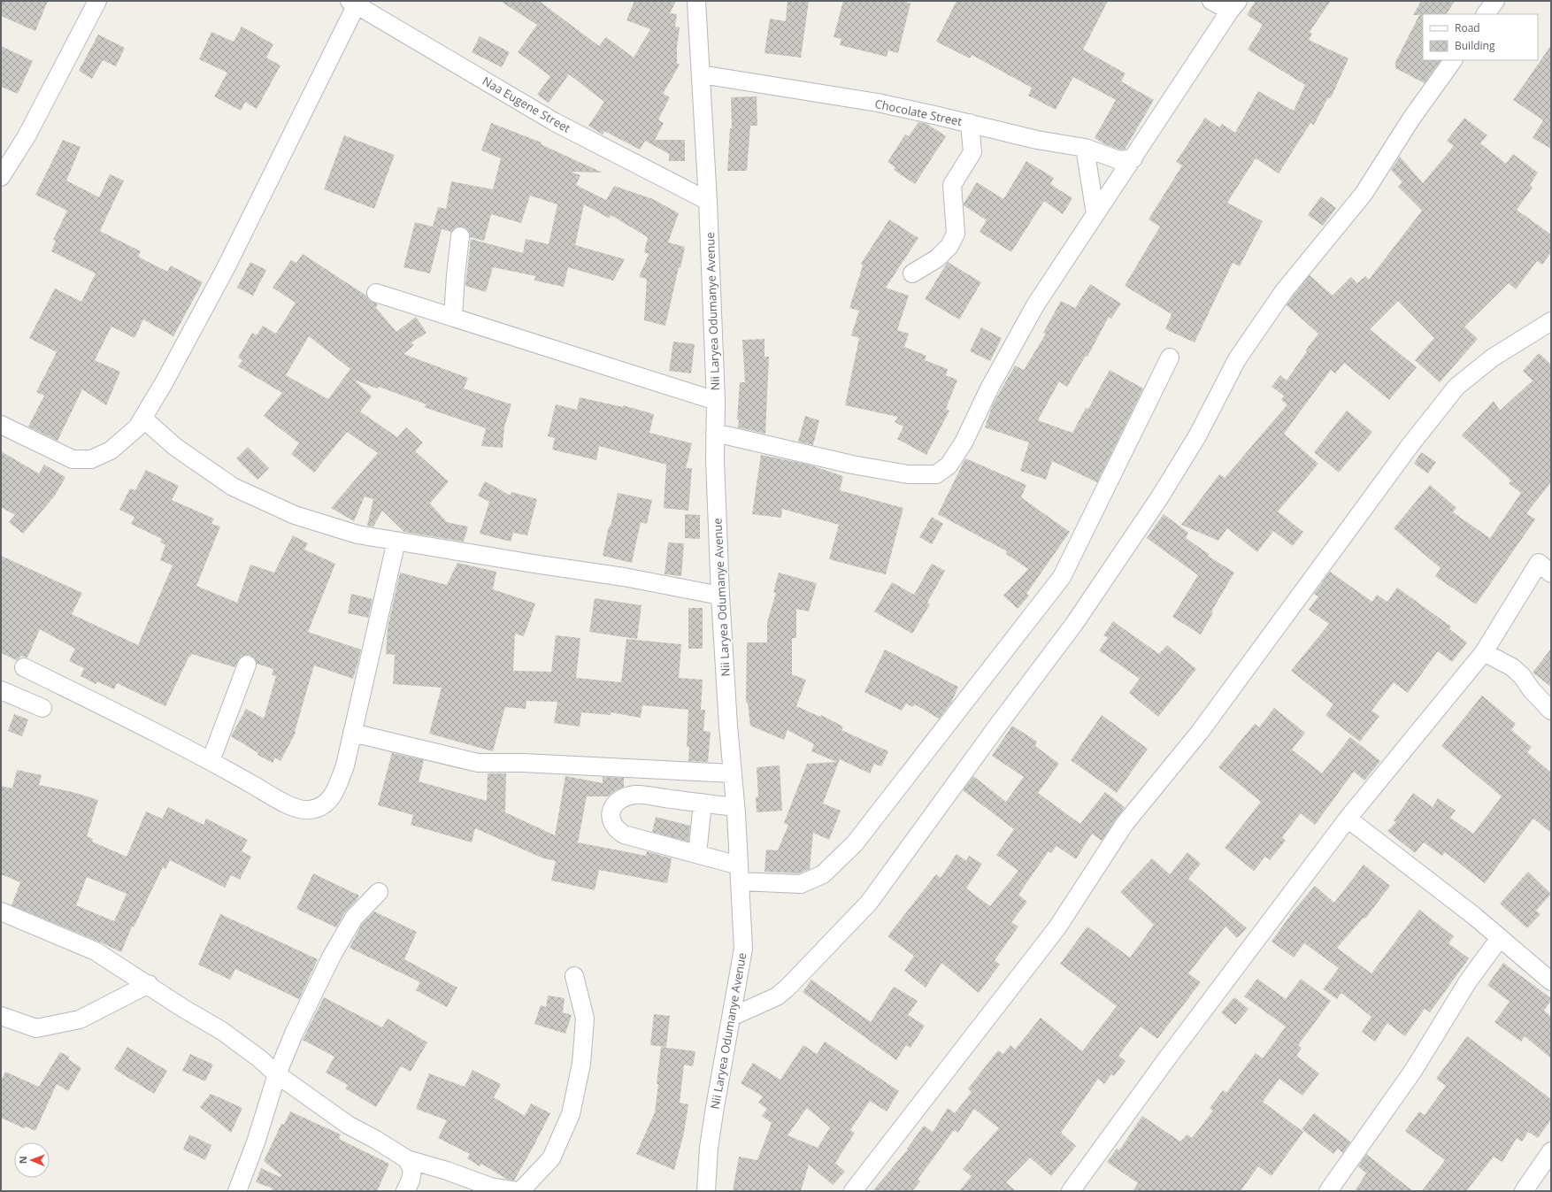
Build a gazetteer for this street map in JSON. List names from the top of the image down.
{
  "streets": {
    "street": ["Naa Eugene Street", "Chocolate Street", "Nii Laryea Odumanye Avenue"]
  },
  "crossings": [
    ["Naa Eugene Street", "Nii Laryea Odumanye Avenue"],
    ["Chocolate Street", "Nii Laryea Odumanye Avenue"]
  ],
  "legend": ["Road", "Building"],
  "north": "left"
}
